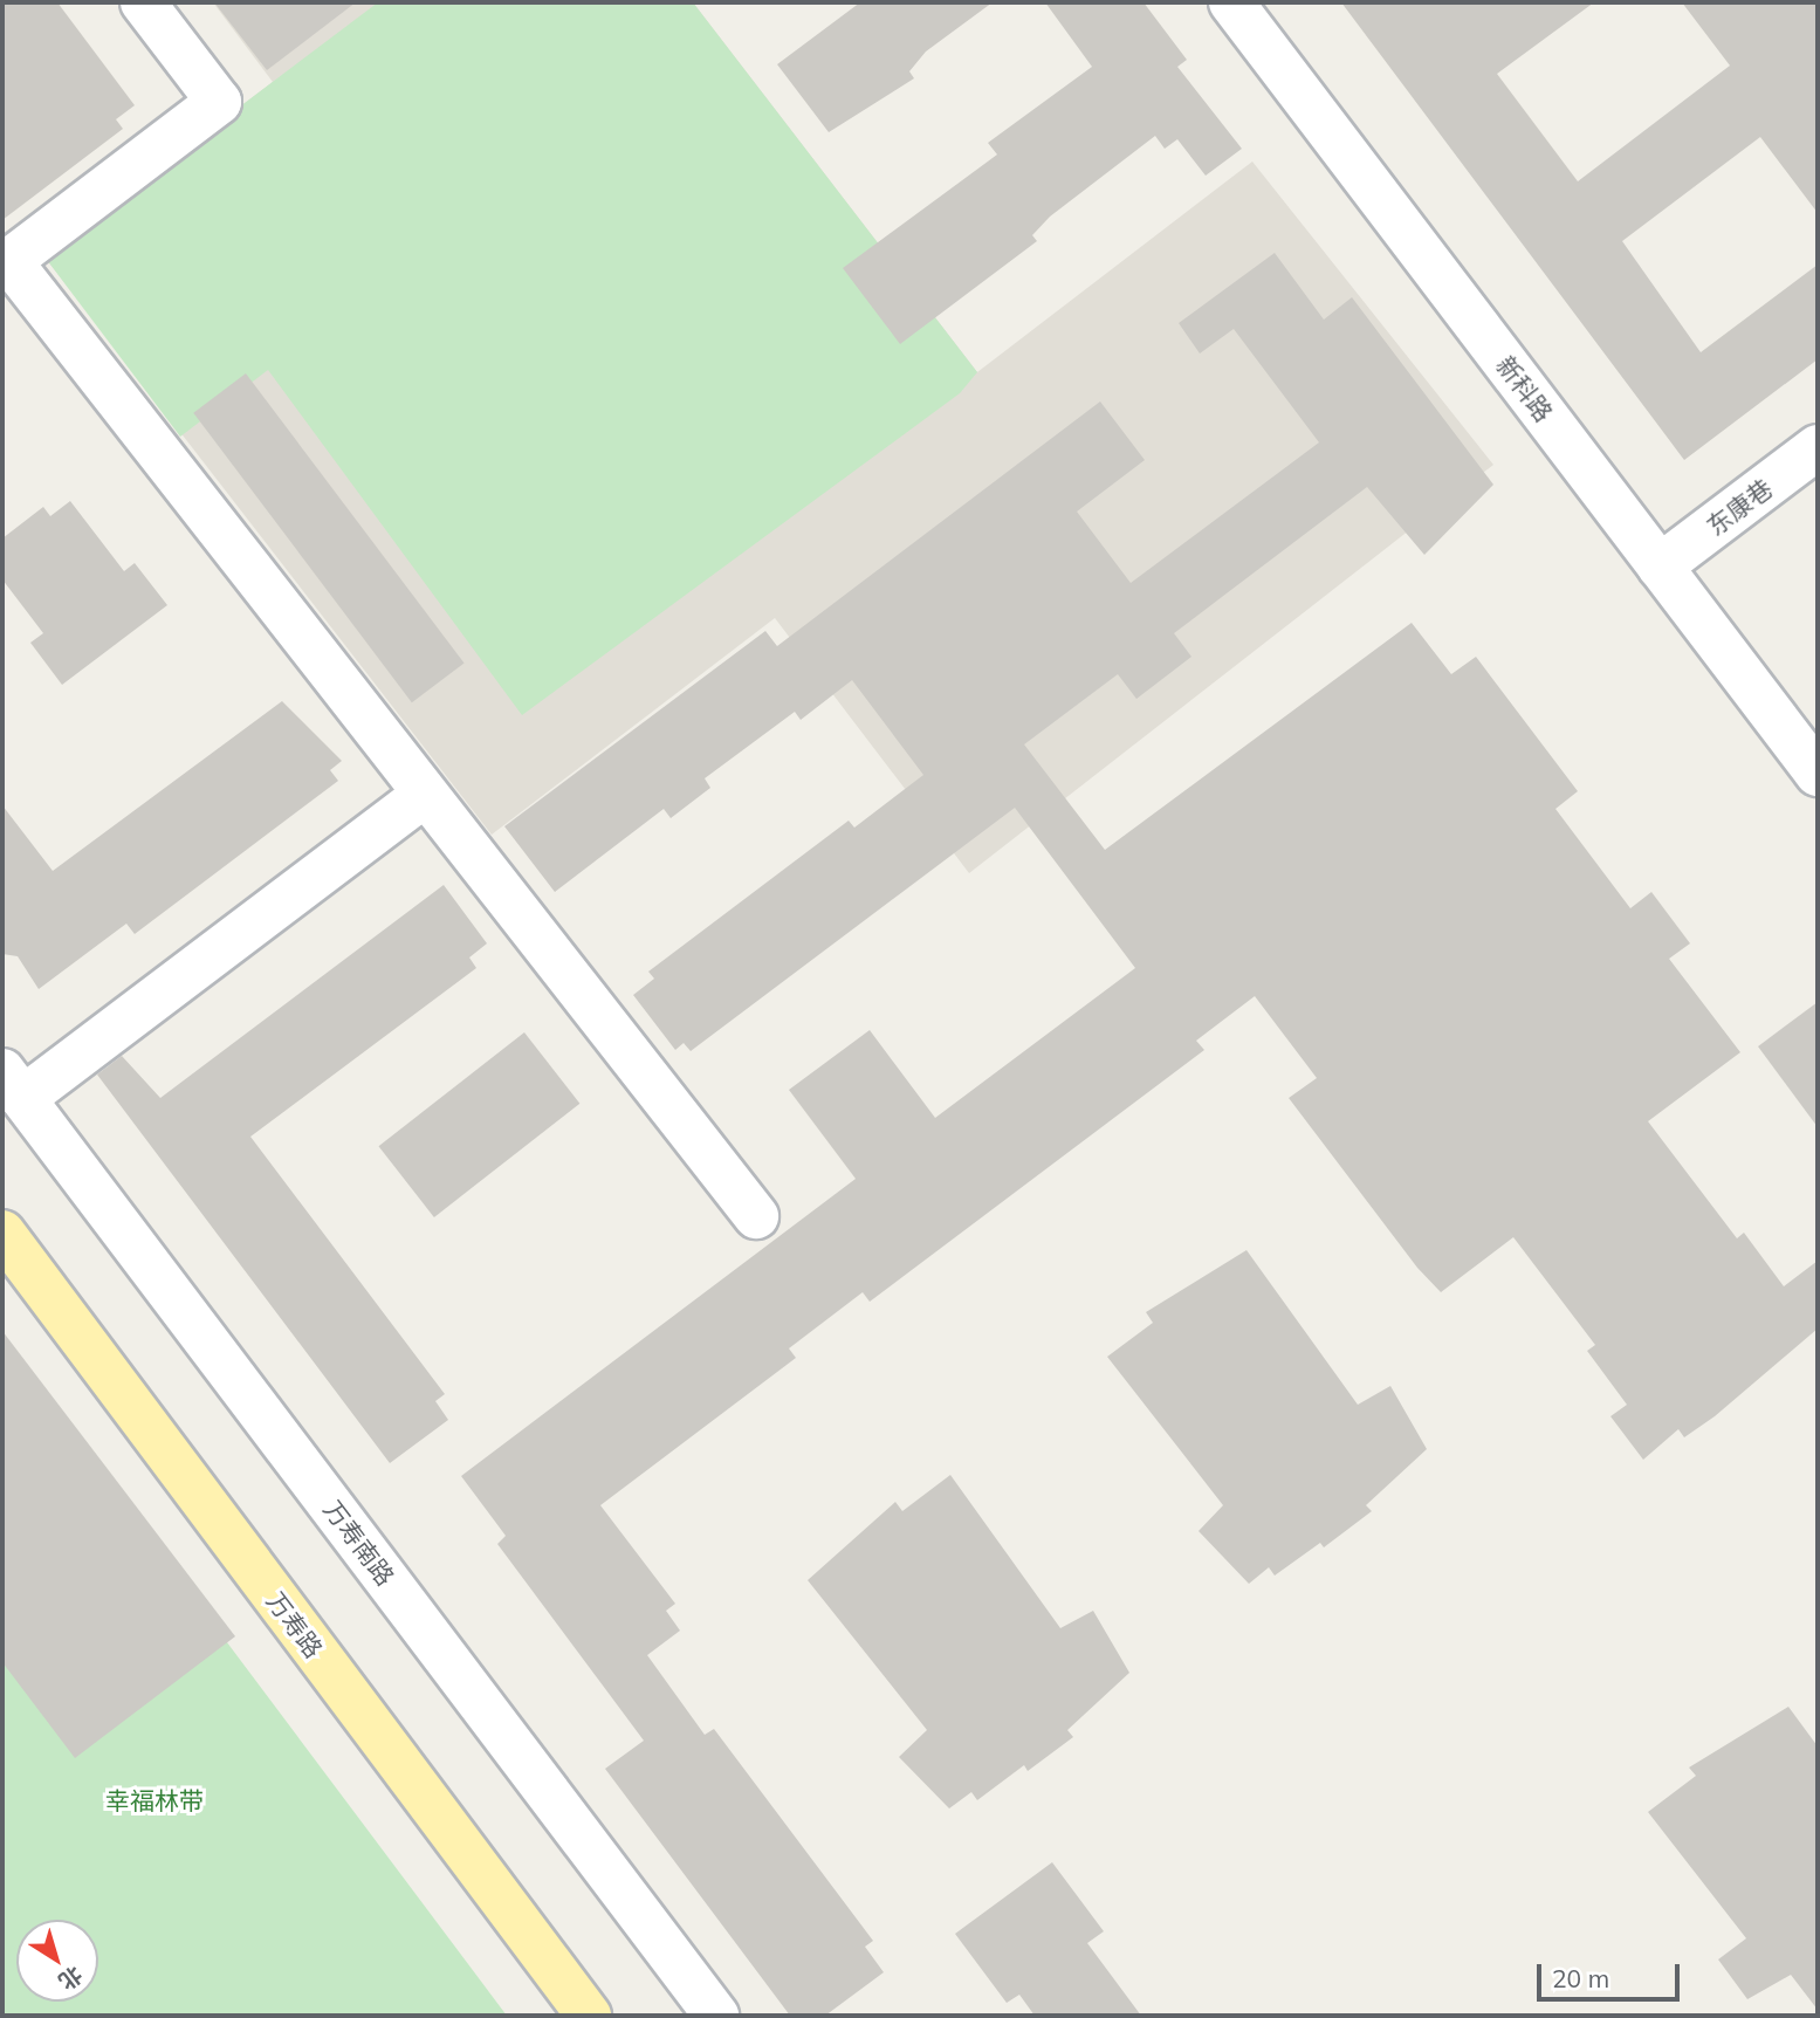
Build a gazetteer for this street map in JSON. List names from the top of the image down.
{
  "streets": {
    "main road": ["万寿路"],
    "street": ["新科路", "东康巷", "万寿南路"]
  },
  "crossings": [
    ["新科路", "东康巷"]
  ],
  "parks": ["幸福林带"],
  "scale_bar": "20 m",
  "north": "bottom right"
}
